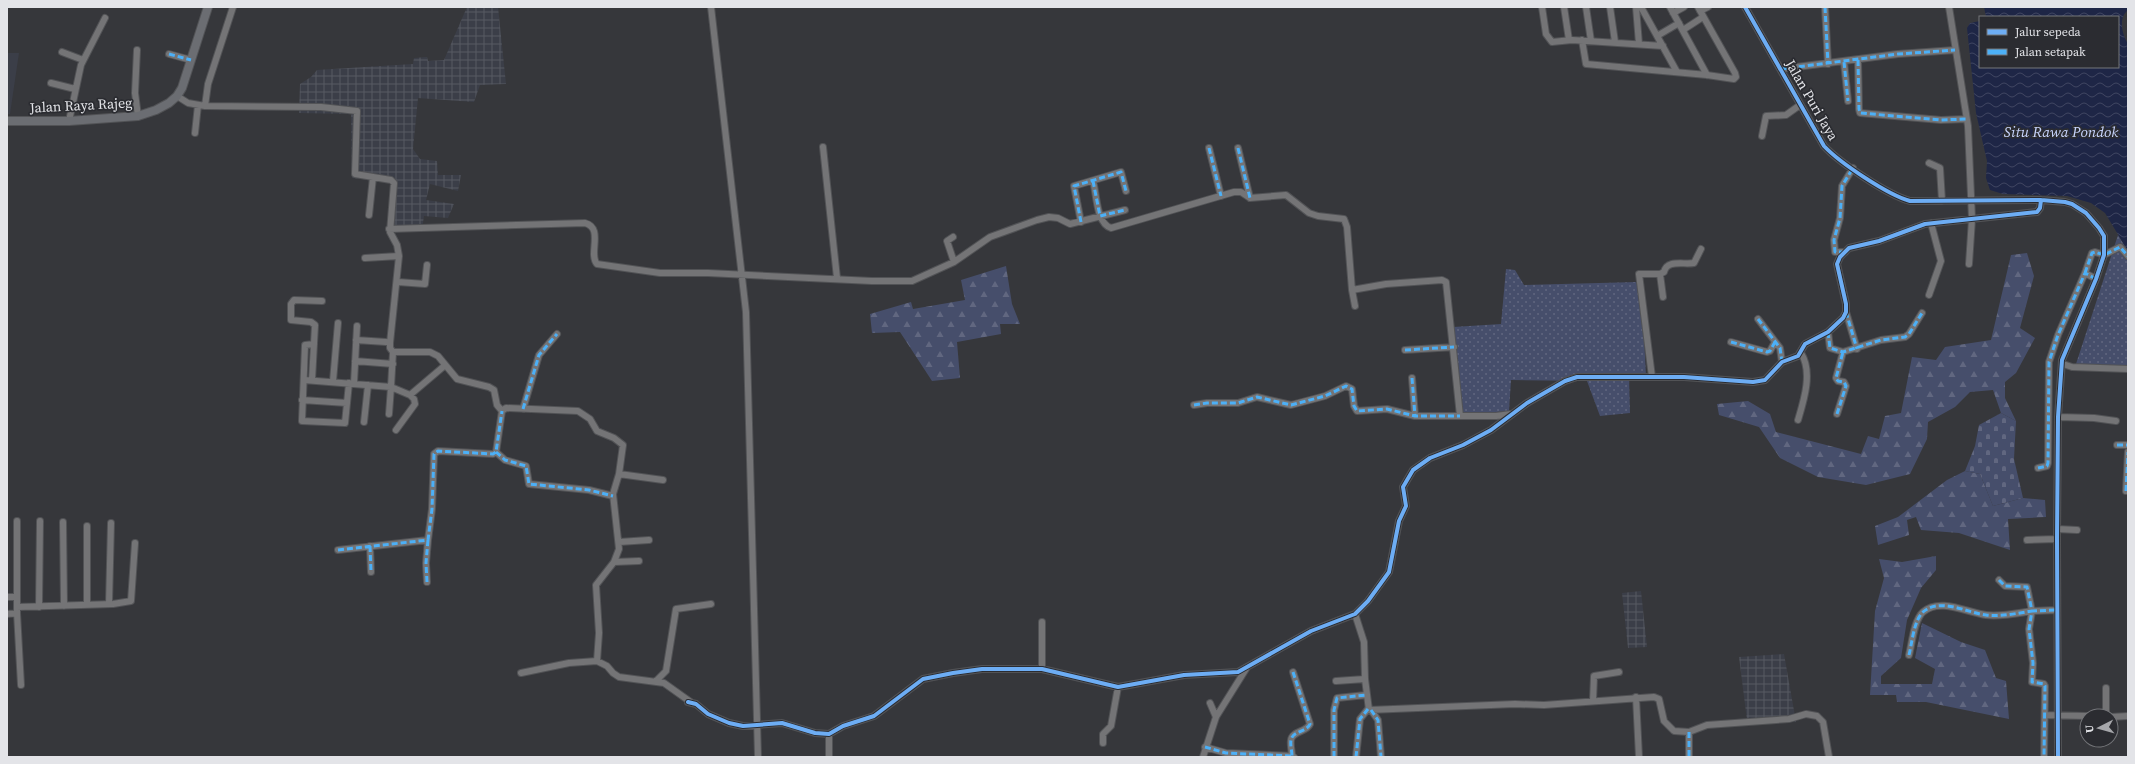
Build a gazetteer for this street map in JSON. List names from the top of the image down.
{
  "streets": {
    "main road": ["Jalan Raya Rajeg"],
    "street": ["Jalan Puri Jaya"]
  },
  "water": ["Situ Rawa Pondok"],
  "legend": ["Jalur sepeda", "Jalan setapak"],
  "north": "left"
}
